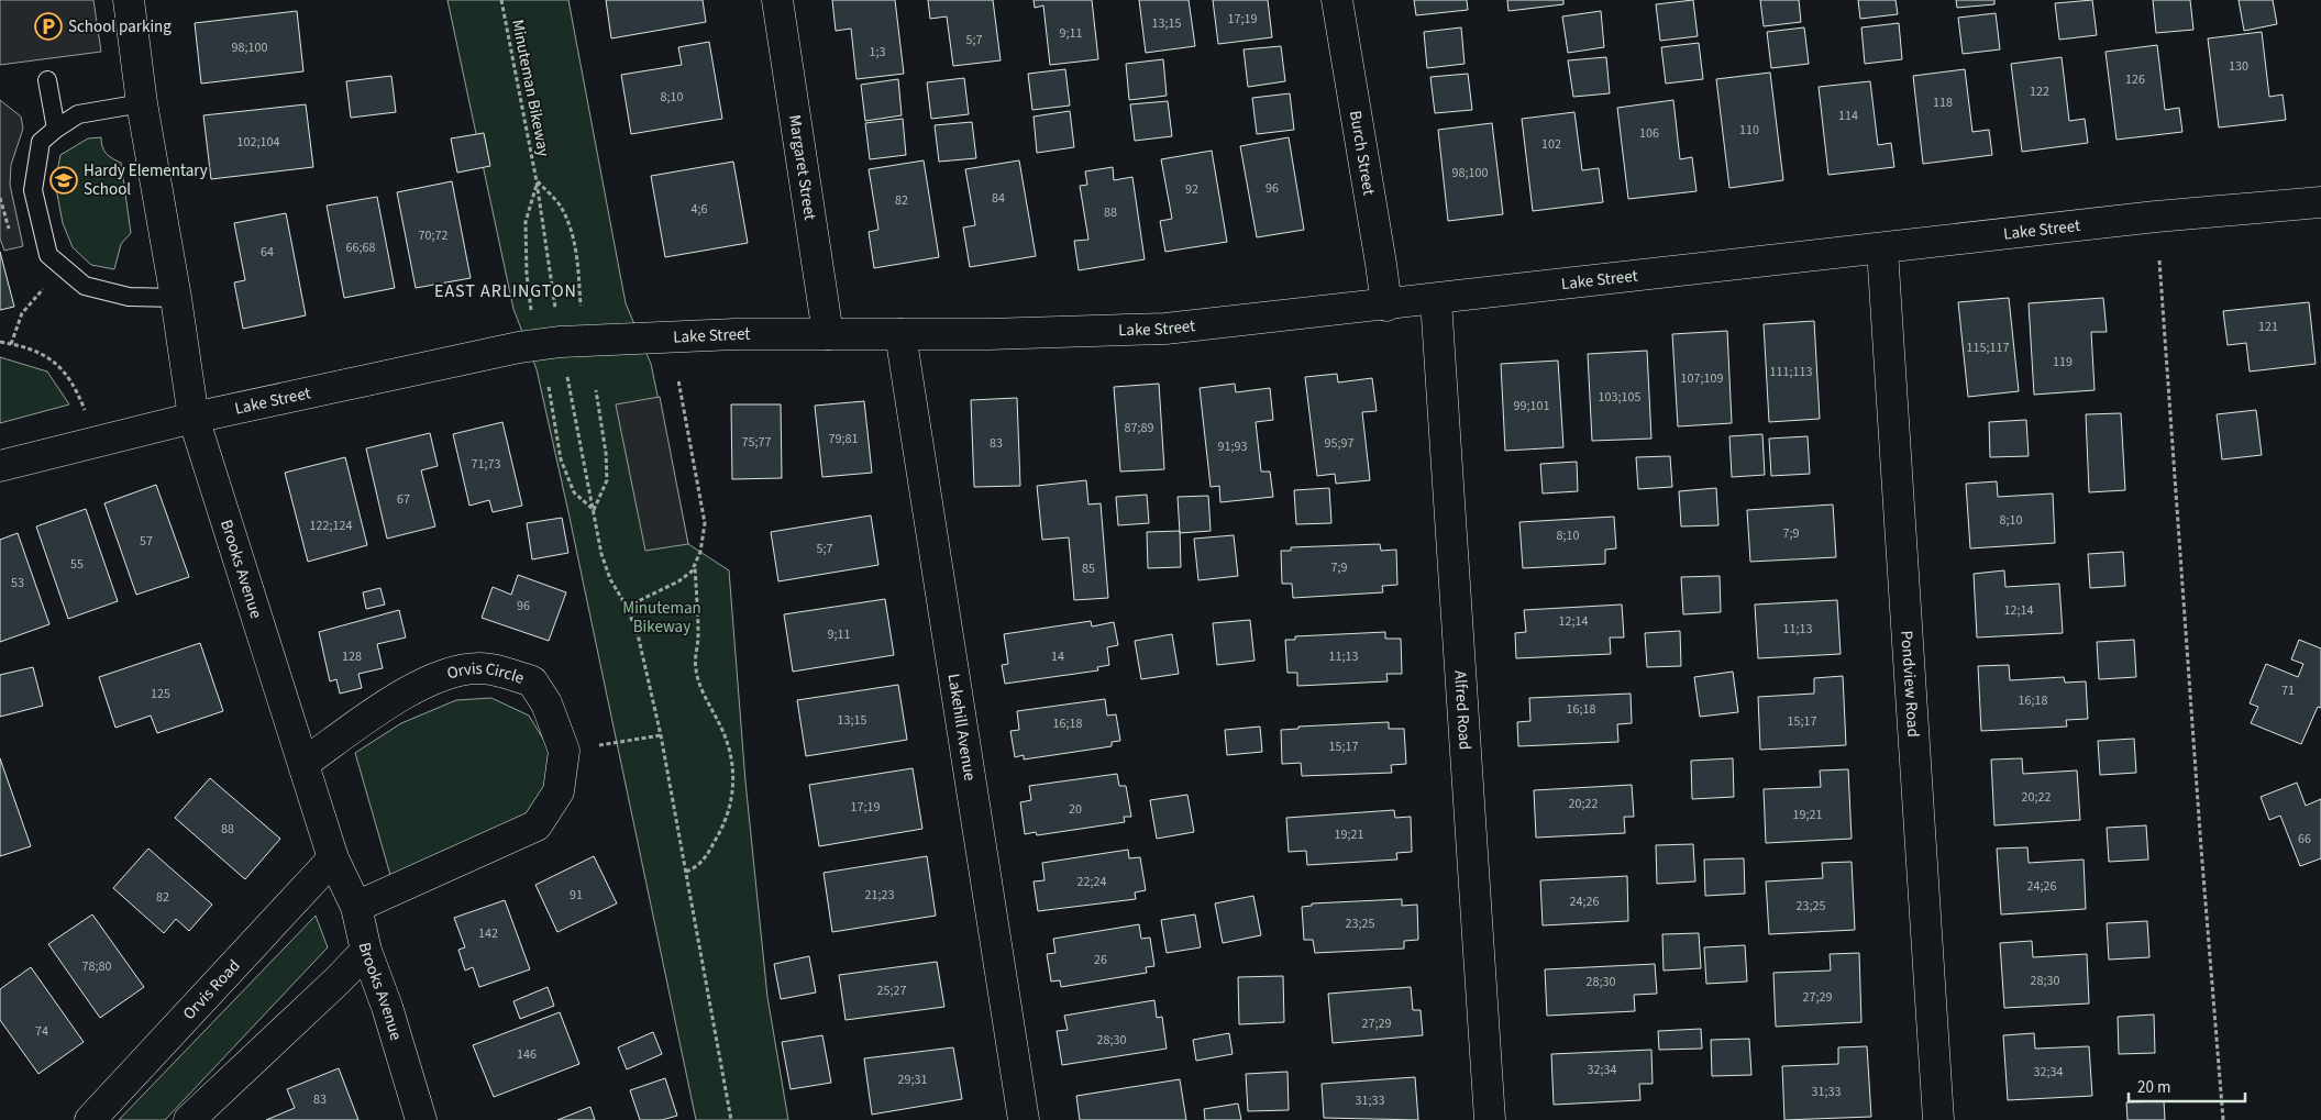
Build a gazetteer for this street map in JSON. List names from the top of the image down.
{
  "streets": {
    "street": [
      "Burch Street",
      "Margaret Street",
      "Lake Street",
      "Brooks Avenue",
      "Orvis Circle",
      "Pondview Road",
      "Alfred Road",
      "Lakehill Avenue",
      "Orvis Road"
    ],
    "path": ["Minuteman Bikeway"]
  },
  "crossings": [
    ["Burch Street", "Lake Street"],
    ["Margaret Street", "Lake Street"],
    ["Lake Street", "Brooks Avenue"],
    ["Lake Street", "Pondview Road"],
    ["Lake Street", "Alfred Road"],
    ["Lake Street", "Lakehill Avenue"],
    ["Brooks Avenue", "Orvis Circle"],
    ["Brooks Avenue", "Orvis Road"]
  ],
  "districts": ["EAST ARLINGTON"],
  "parks": ["Minuteman Bikeway"],
  "places": {
    "parking": ["School parking"],
    "school or university": ["Hardy Elementary School"]
  },
  "house_numbers": [
    "17;19",
    "13;15",
    "9;11",
    "5;7",
    "98;100",
    "1;3",
    "130",
    "126",
    "122",
    "8;10",
    "118",
    "114",
    "110",
    "106",
    "102;104",
    "102",
    "98;100",
    "96",
    "92",
    "84",
    "82",
    "4;6",
    "88",
    "70;72",
    "66;68",
    "64",
    "121",
    "115;117",
    "119",
    "111;113",
    "107;109",
    "103;105",
    "99;101",
    "87;89",
    "79;81",
    "75;77",
    "83",
    "95;97",
    "91;93",
    "71;73",
    "67",
    "8;10",
    "122;124",
    "7;9",
    "8;10",
    "57",
    "5;7",
    "55",
    "7;9",
    "85",
    "53",
    "96",
    "12;14",
    "12;14",
    "11;13",
    "9;11",
    "128",
    "14",
    "11;13",
    "71",
    "125",
    "16;18",
    "16;18",
    "13;15",
    "15;17",
    "16;18",
    "15;17",
    "20;22",
    "20;22",
    "17;19",
    "20",
    "19;21",
    "88",
    "19;21",
    "66",
    "22;24",
    "24;26",
    "91",
    "21;23",
    "82",
    "24;26",
    "23;25",
    "23;25",
    "142",
    "26",
    "78;80",
    "28;30",
    "28;30",
    "25;27",
    "27;29",
    "27;29",
    "74",
    "28;30",
    "146",
    "32;34",
    "32;34",
    "29;31",
    "31;33",
    "83",
    "31;33"
  ],
  "scale_bar": "20 m"
}
